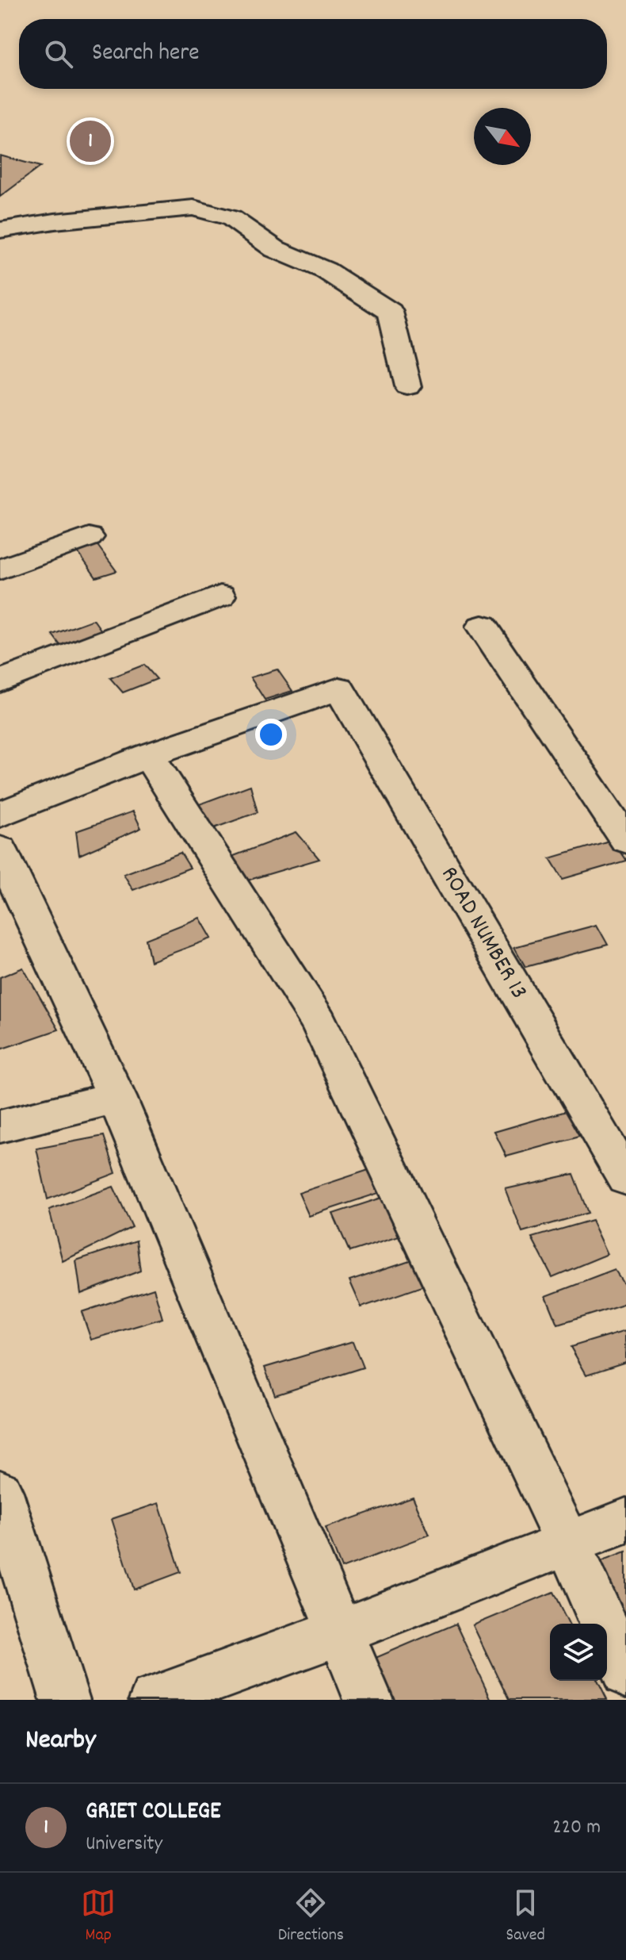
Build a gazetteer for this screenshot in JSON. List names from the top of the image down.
{
  "streets": {
    "street": ["ROAD NUMBER 13"]
  },
  "north": "bottom right",
  "page": {
    "search": "Search here",
    "pins": "1",
    "heading": "Nearby",
    "list": [
      {
        "mark": "1",
        "name": "GRIET COLLEGE",
        "note": "University",
        "value": "220 m"
      }
    ],
    "nav": ["Map", "Directions", "Saved"]
  }
}
